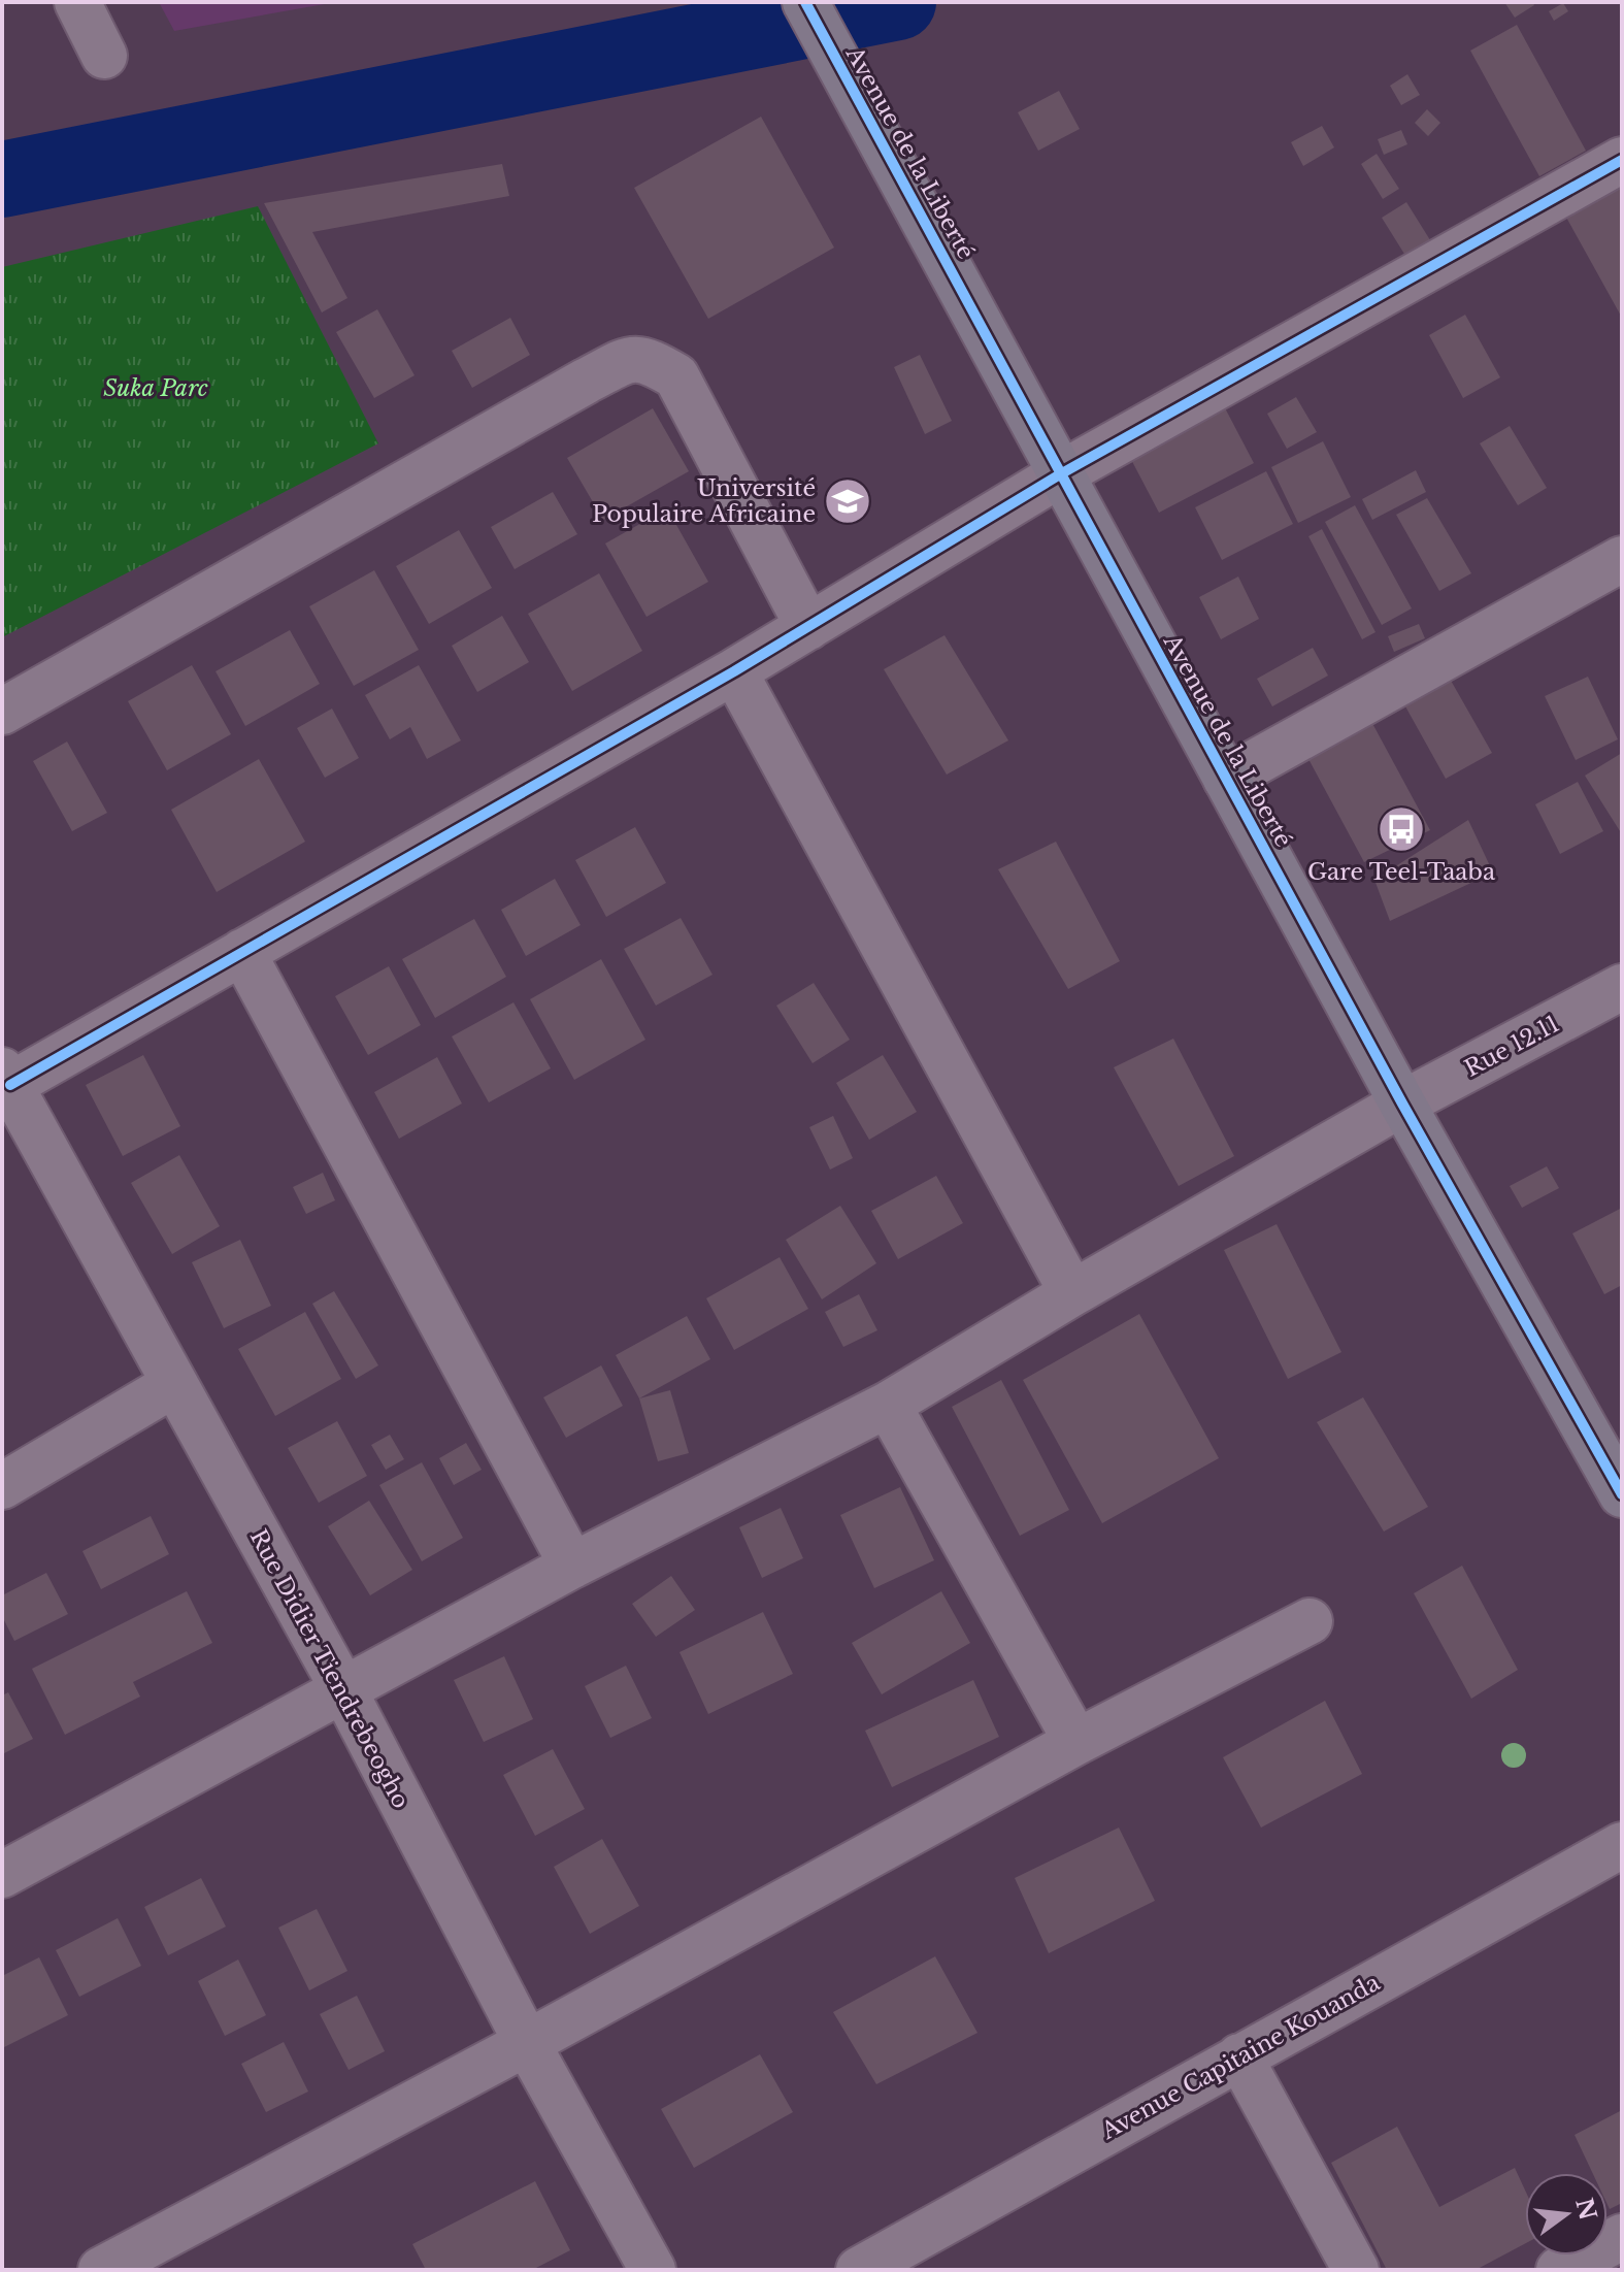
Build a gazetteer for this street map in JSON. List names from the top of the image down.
{
  "streets": {
    "main road": ["Avenue de la Liberté"],
    "street": ["Rue 12.11", "Rue Didier Tiendrebeogho", "Avenue Capitaine Kouanda"]
  },
  "crossings": [
    ["Avenue de la Liberté", "Rue 12.11"],
    ["Rue 12.11", "Rue Didier Tiendrebeogho"]
  ],
  "parks": ["Suka Parc"],
  "places": {
    "school or university": ["Université Populaire Africaine"],
    "bus stop": ["Gare Teel-Taaba"]
  },
  "north": "right"
}
